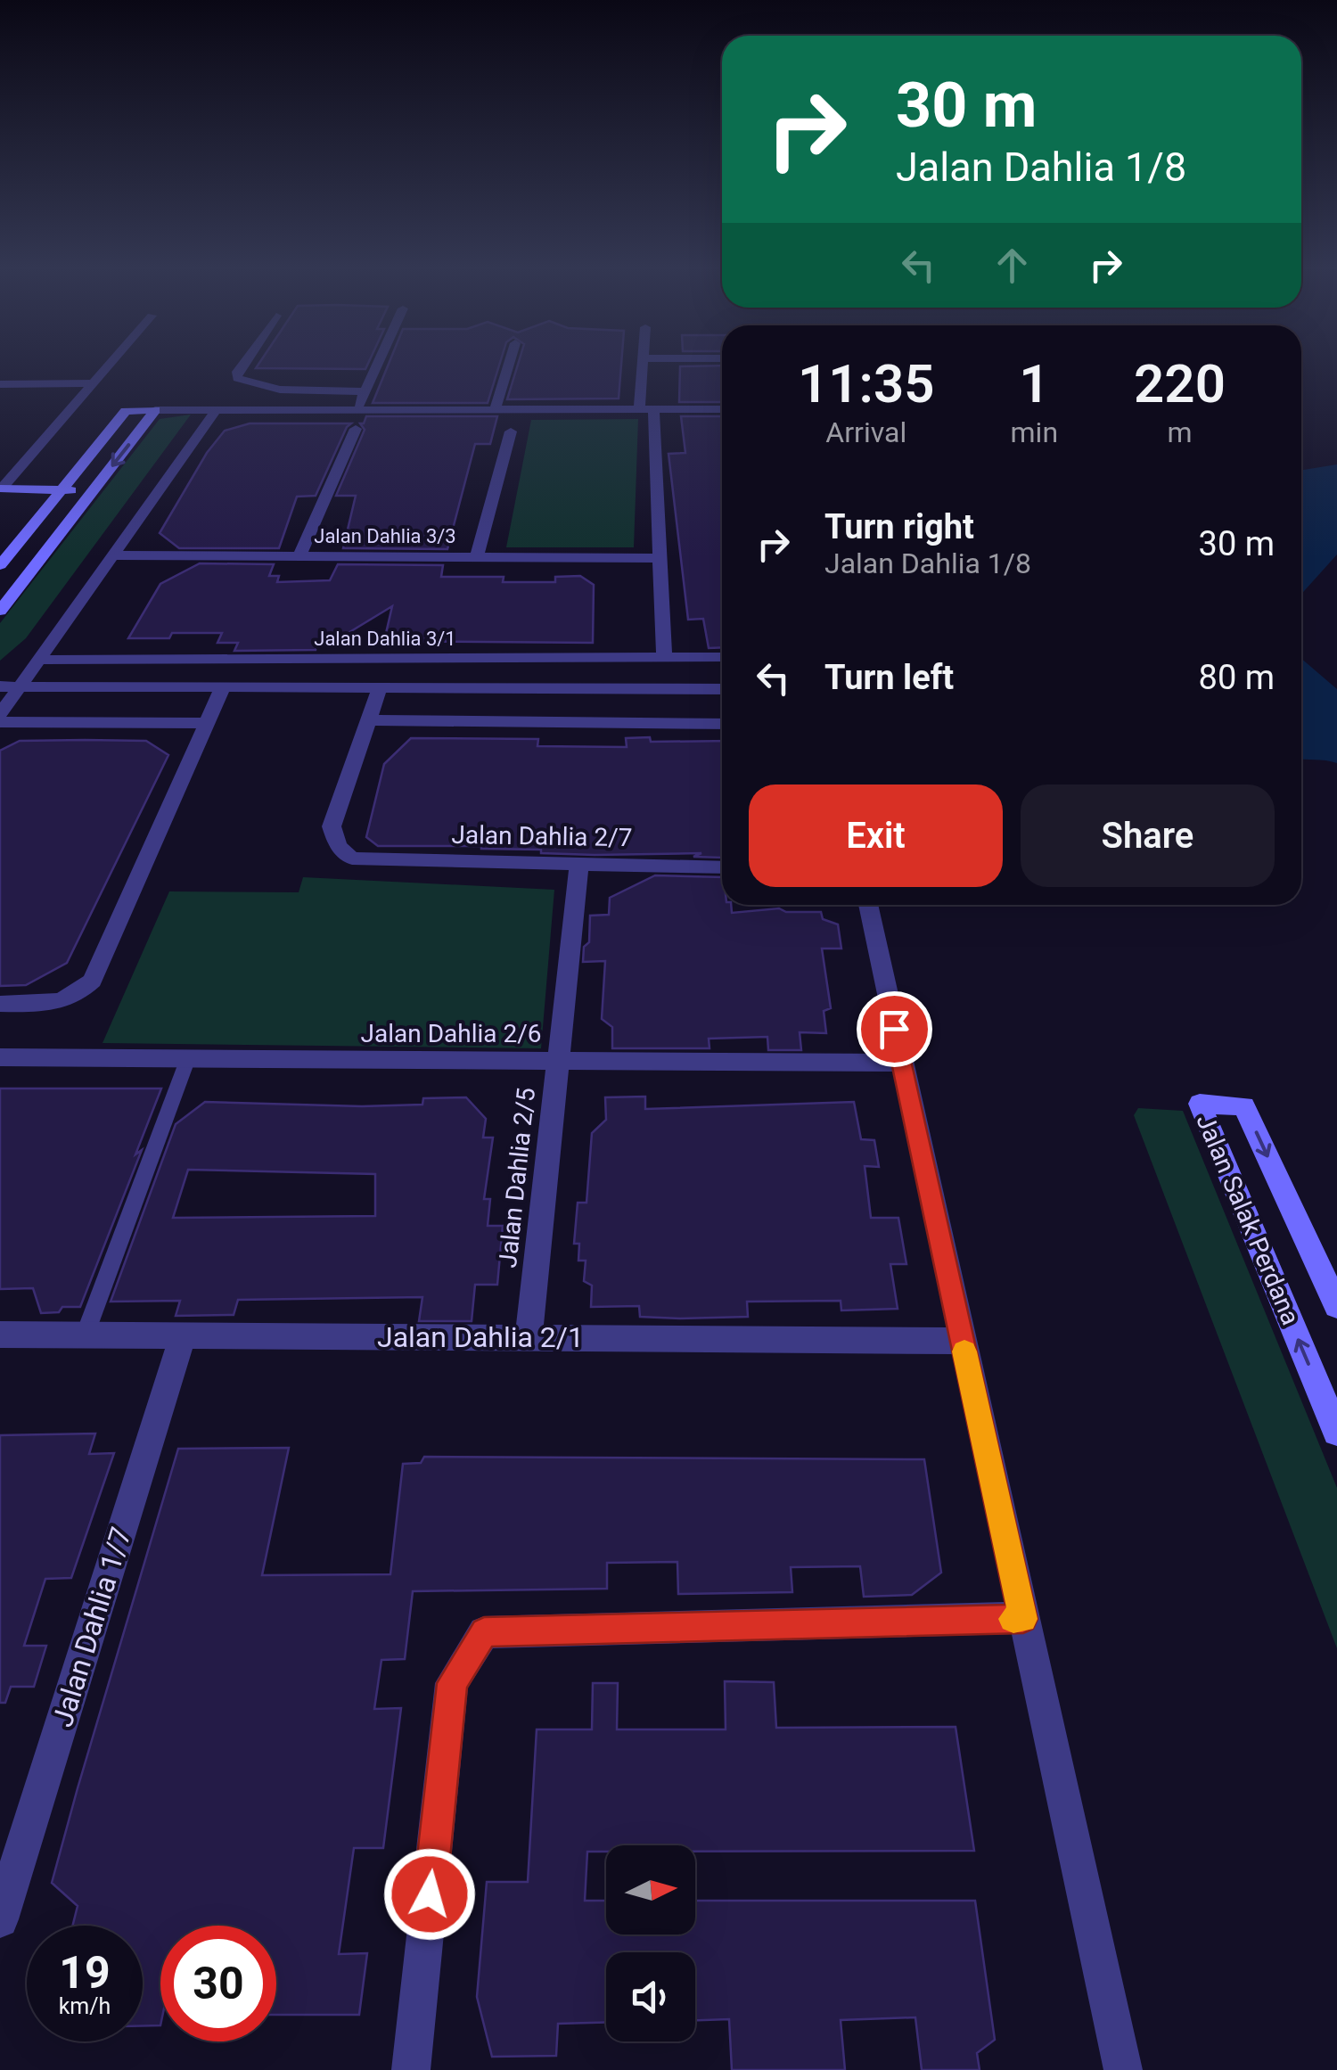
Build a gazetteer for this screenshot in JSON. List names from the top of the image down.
{
  "streets": {
    "street": [
      "Jalan Dahlia 3/3",
      "Jalan Dahlia 3/1",
      "Jalan Dahlia 2/7",
      "Jalan Dahlia 2/6",
      "Jalan Dahlia 2/5",
      "Jalan Salak Perdana",
      "Jalan Dahlia 2/1",
      "Jalan Dahlia 1/7"
    ]
  },
  "crossings": [
    ["Jalan Dahlia 2/7", "Jalan Dahlia 2/5"],
    ["Jalan Dahlia 2/6", "Jalan Dahlia 2/5"],
    ["Jalan Dahlia 2/5", "Jalan Dahlia 2/1"],
    ["Jalan Dahlia 2/1", "Jalan Dahlia 1/7"]
  ],
  "north": "right",
  "page": {
    "turn": ["30 m", "Jalan Dahlia 1/8"],
    "eta": [
      "11:35",
      "Arrival",
      "1",
      "min",
      "220",
      "m"
    ],
    "list": [
      {
        "name": "Turn right",
        "note": "Jalan Dahlia 1/8",
        "value": "30 m"
      },
      {
        "name": "Turn left",
        "value": "80 m"
      }
    ],
    "buttons": ["Exit", "Share"],
    "speed": "19 km/h",
    "limit": "30"
  }
}
